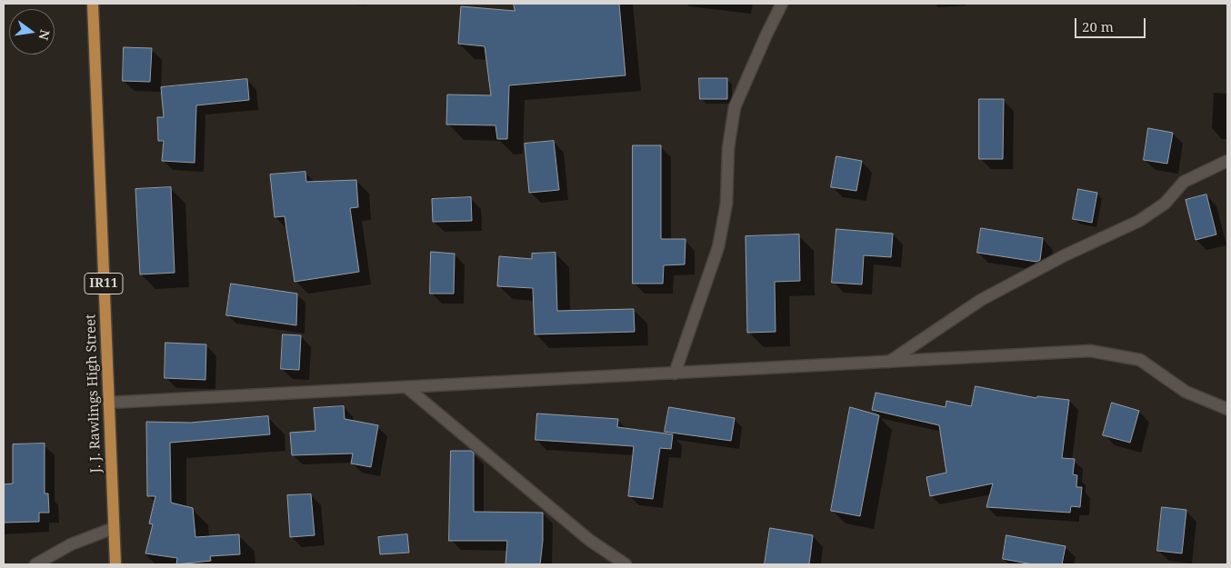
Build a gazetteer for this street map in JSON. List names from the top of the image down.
{
  "streets": {
    "main road": ["IR11", "J. J. Rawlings High Street"]
  },
  "scale_bar": "20 m",
  "north": "right"
}
